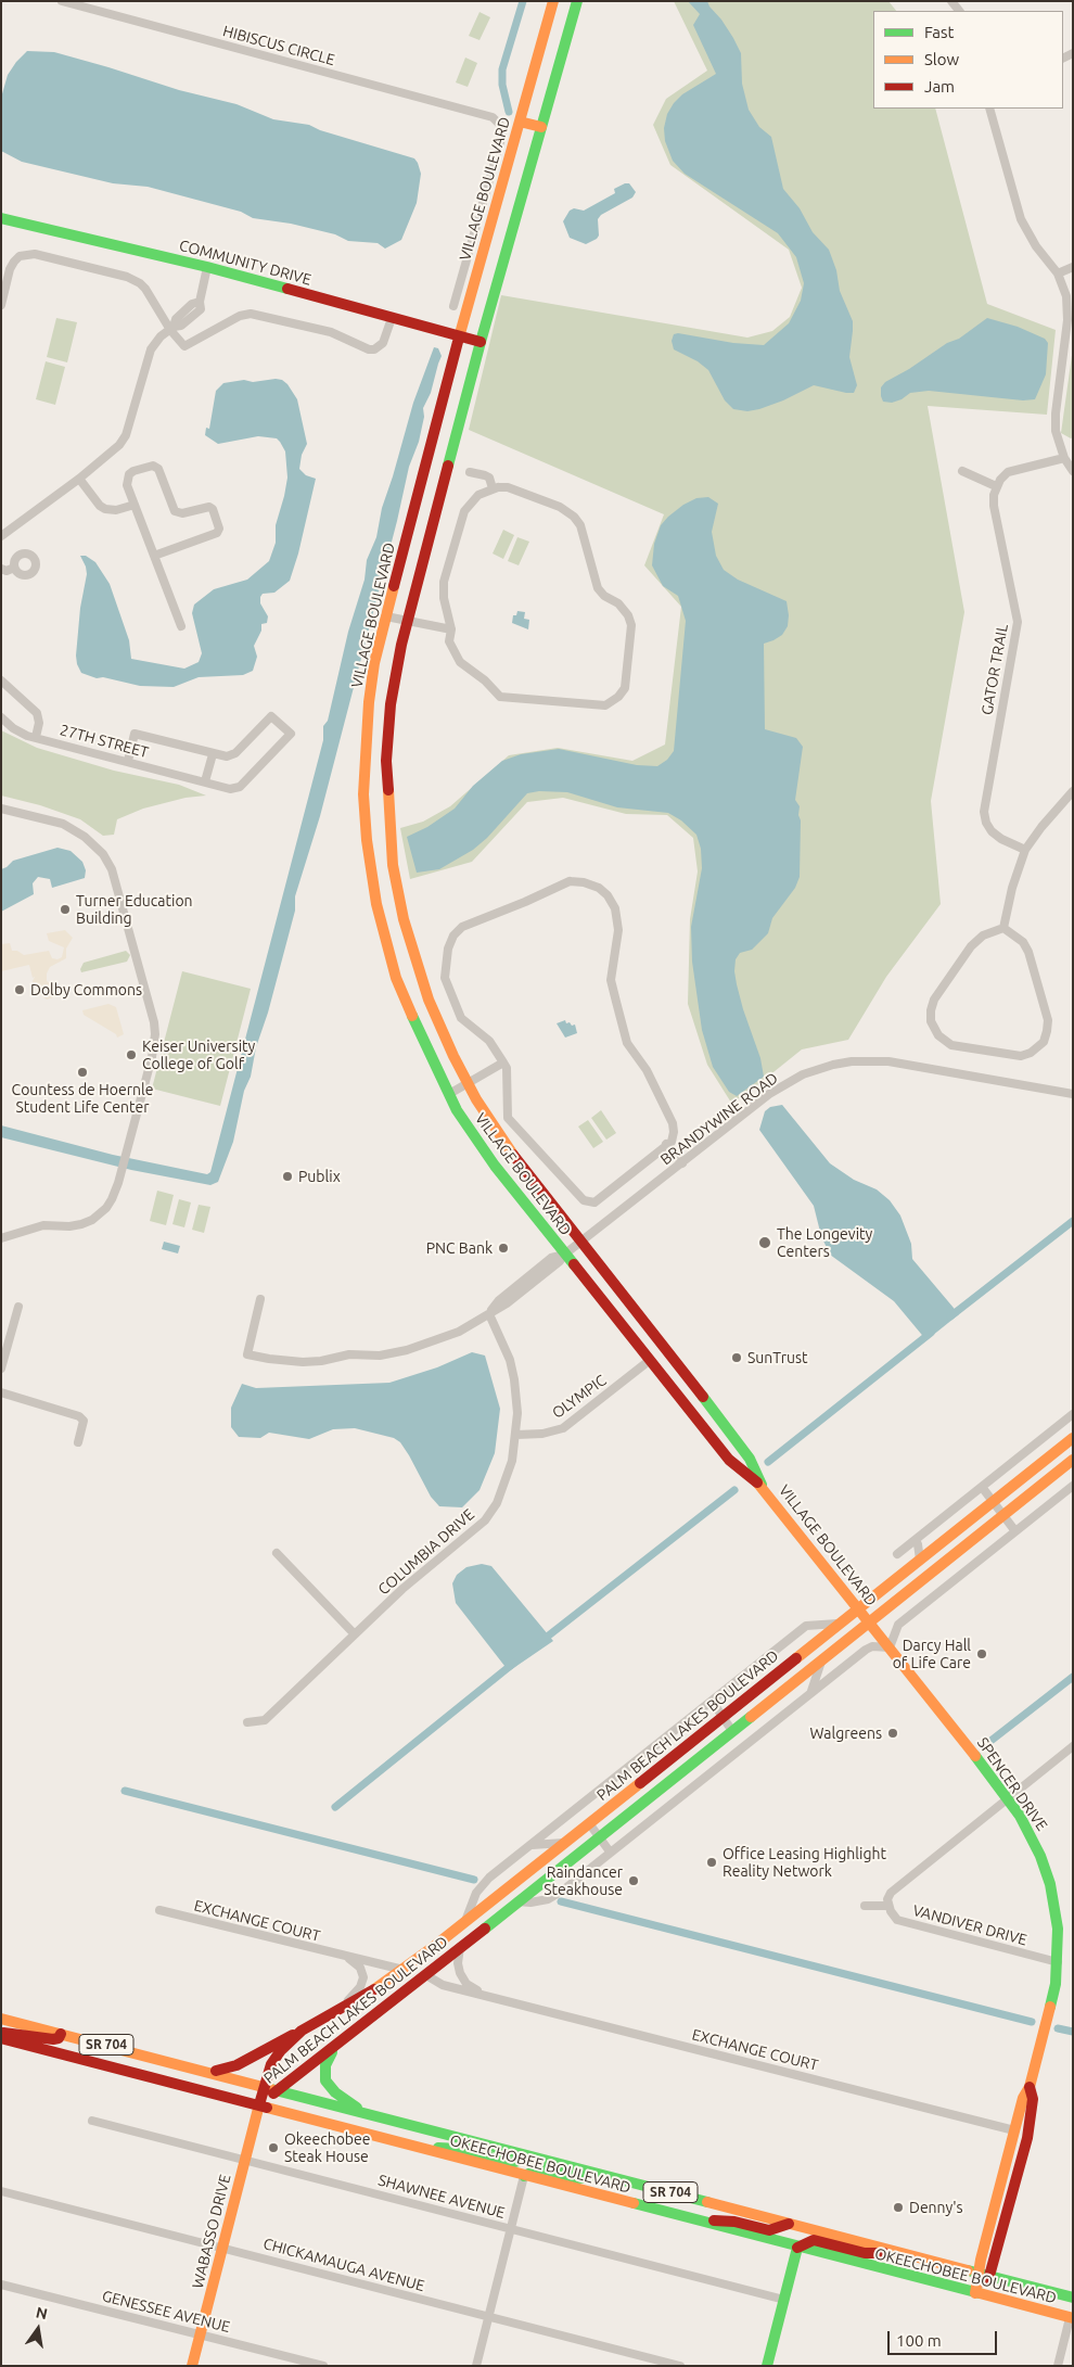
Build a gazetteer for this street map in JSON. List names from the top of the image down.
{
  "streets": {
    "street": [
      "HIBISCUS CIRCLE",
      "VILLAGE BOULEVARD",
      "COMMUNITY DRIVE",
      "GATOR TRAIL",
      "27TH STREET",
      "BRANDYWINE ROAD",
      "OLYMPIC",
      "COLUMBIA DRIVE",
      "PALM BEACH LAKES BOULEVARD",
      "SPENCER DRIVE",
      "EXCHANGE COURT",
      "VANDIVER DRIVE",
      "SR 704",
      "OKEECHOBEE BOULEVARD",
      "SHAWNEE AVENUE",
      "WABASSO DRIVE",
      "CHICKAMAUGA AVENUE",
      "GENESSEE AVENUE"
    ]
  },
  "crossings": [
    ["VILLAGE BOULEVARD", "COMMUNITY DRIVE"],
    ["VILLAGE BOULEVARD", "BRANDYWINE ROAD"],
    ["VILLAGE BOULEVARD", "OLYMPIC"],
    ["VILLAGE BOULEVARD", "PALM BEACH LAKES BOULEVARD"],
    ["VILLAGE BOULEVARD", "SPENCER DRIVE"],
    ["BRANDYWINE ROAD", "COLUMBIA DRIVE"],
    ["OLYMPIC", "COLUMBIA DRIVE"],
    ["PALM BEACH LAKES BOULEVARD", "SPENCER DRIVE"],
    ["PALM BEACH LAKES BOULEVARD", "EXCHANGE COURT"],
    ["PALM BEACH LAKES BOULEVARD", "OKEECHOBEE BOULEVARD"],
    ["PALM BEACH LAKES BOULEVARD", "WABASSO DRIVE"],
    ["SPENCER DRIVE", "EXCHANGE COURT"],
    ["SPENCER DRIVE", "VANDIVER DRIVE"],
    ["SPENCER DRIVE", "OKEECHOBEE BOULEVARD"],
    ["OKEECHOBEE BOULEVARD", "WABASSO DRIVE"],
    ["SHAWNEE AVENUE", "WABASSO DRIVE"],
    ["WABASSO DRIVE", "CHICKAMAUGA AVENUE"],
    ["WABASSO DRIVE", "GENESSEE AVENUE"]
  ],
  "places": [
    "Turner Education Building",
    "Dolby Commons",
    "Keiser University College of Golf",
    "Countess de Hoernle Student Life Center",
    "Publix",
    "The Longevity Centers",
    "PNC Bank",
    "SunTrust",
    "Darcy Hall of Life Care",
    "Walgreens",
    "Office Leasing Highlight Reality Network",
    "Raindancer Steakhouse",
    "Okeechobee Steak House",
    "Denny's"
  ],
  "legend": ["Fast", "Slow", "Jam"],
  "scale_bar": "100 m",
  "north": "top"
}
